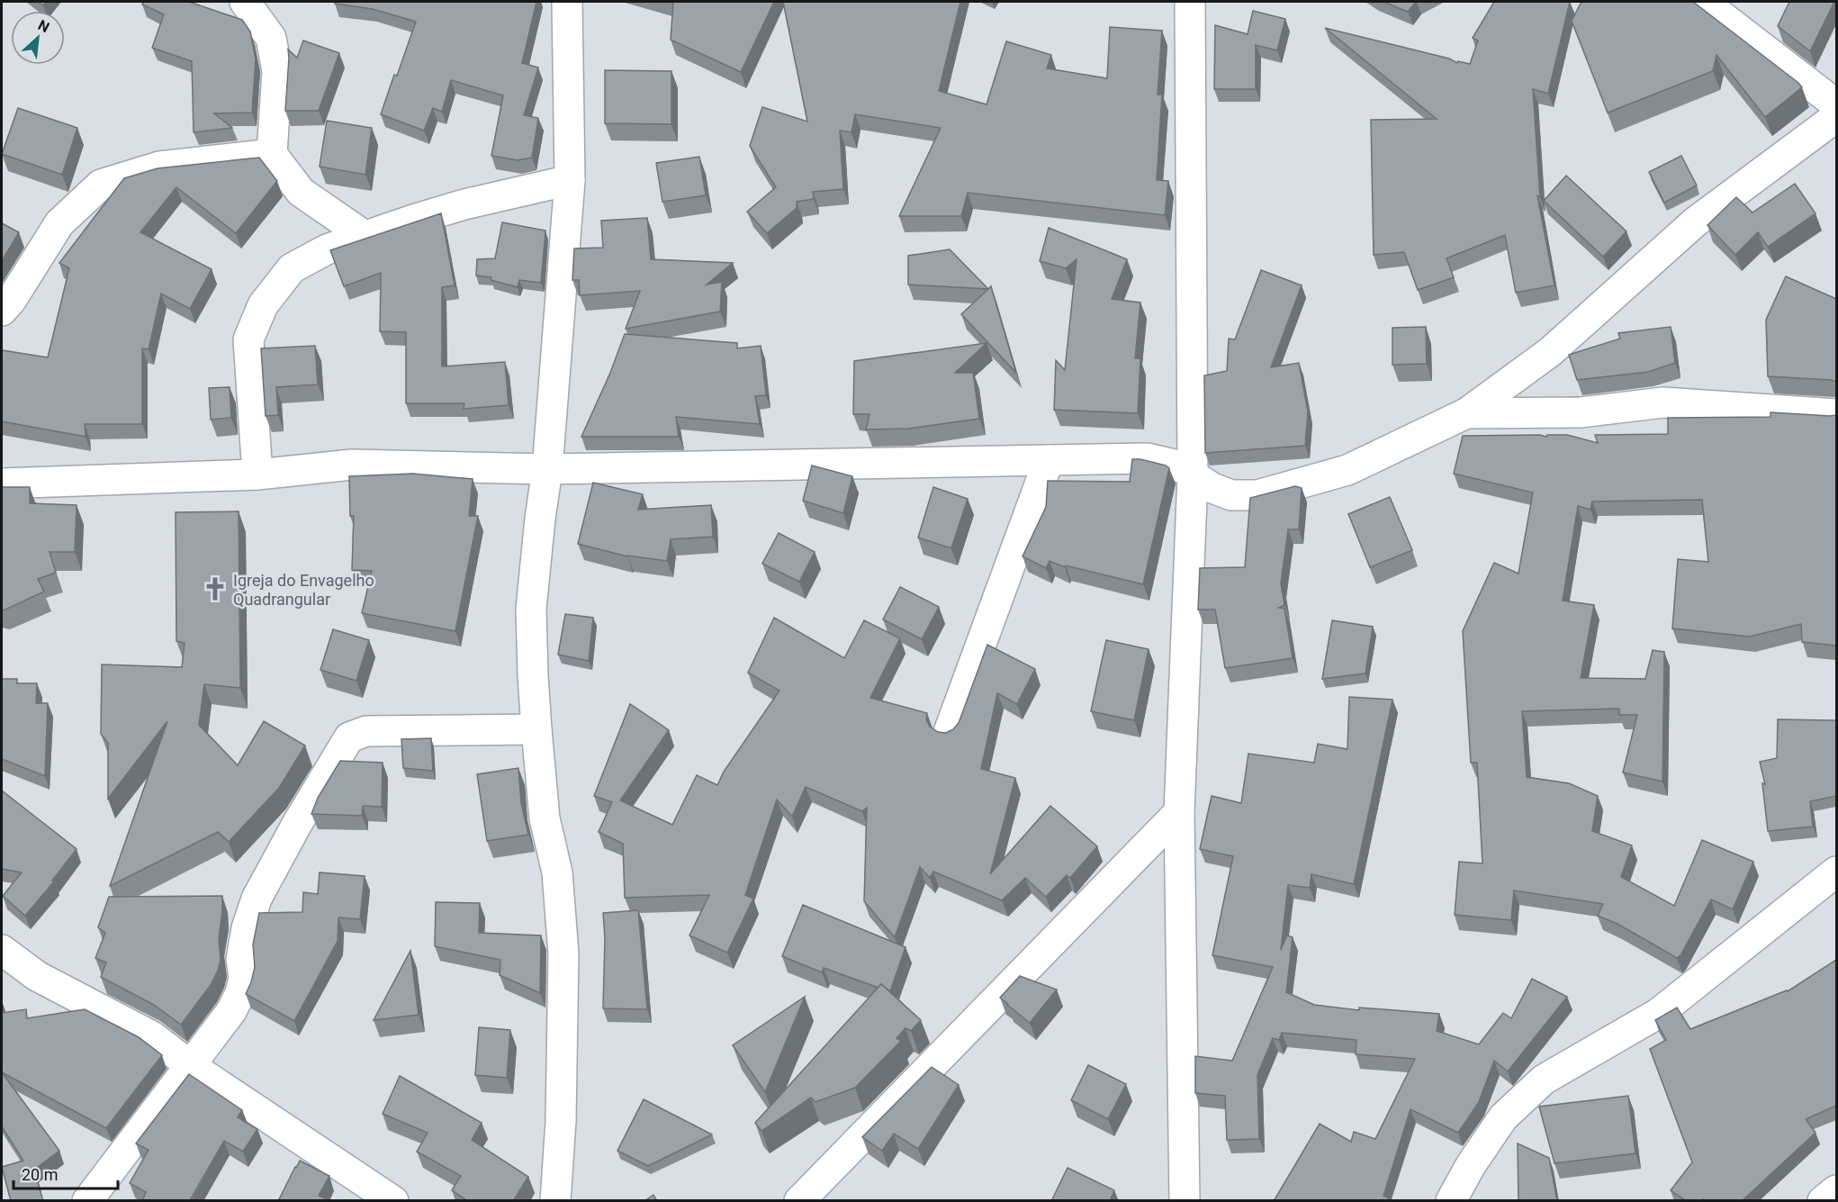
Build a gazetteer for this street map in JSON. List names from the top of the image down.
{
  "places": {
    "church": ["Igreja do Envagelho Quadrangular"]
  },
  "scale_bar": "20 m",
  "north": "top right"
}
